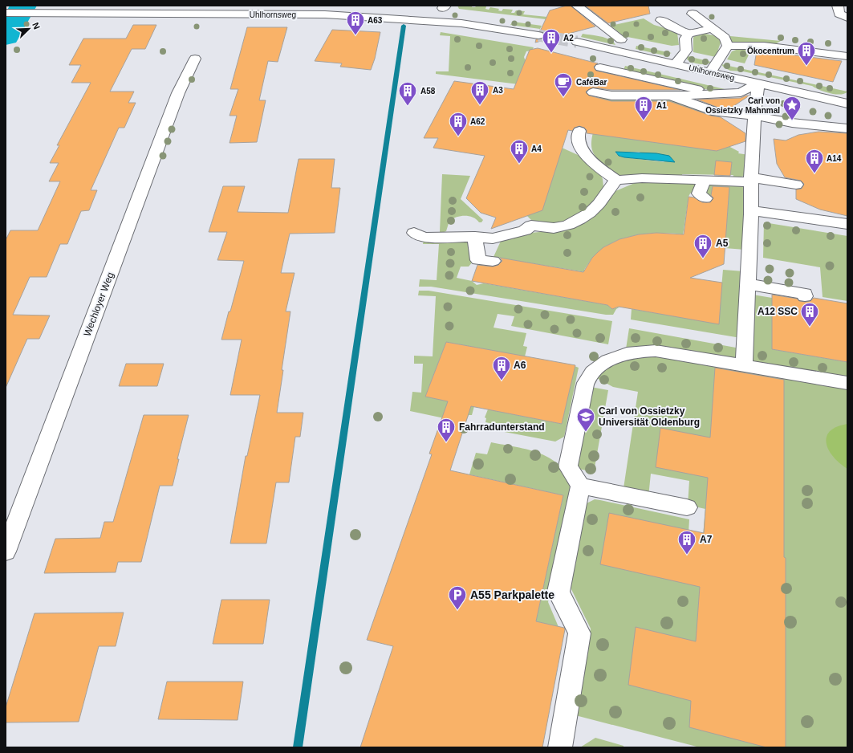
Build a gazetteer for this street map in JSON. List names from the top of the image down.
{
  "streets": {
    "street": ["Uhlhornsweg", "Wechloyer Weg"]
  },
  "places": {
    "building": [
      "A63",
      "A2",
      "Ökocentrum",
      "A3",
      "A58",
      "A1",
      "A62",
      "A4",
      "A14",
      "A5",
      "A12 SSC",
      "A6",
      "Fahrradunterstand",
      "A7"
    ],
    "cafe": ["CaféBar"],
    "place": ["Carl von Ossietzky Mahnmal"],
    "school or university": ["Carl von Ossietzky Universität Oldenburg"],
    "parking": ["A55 Parkpalette"]
  },
  "north": "top right"
}
